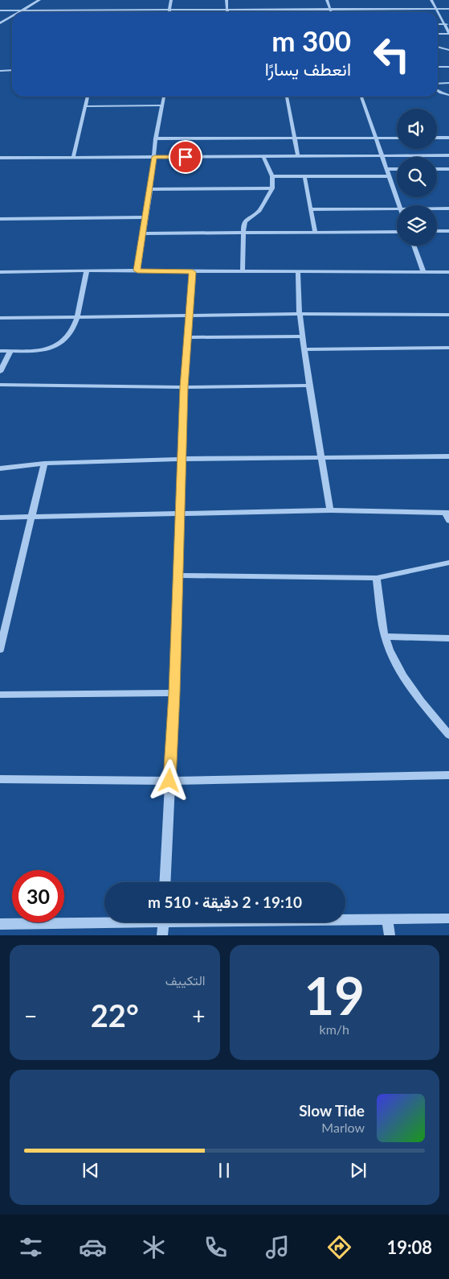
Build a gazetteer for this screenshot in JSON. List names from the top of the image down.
{
  "page": {
    "turn": ["300 m", "انعطف يسارًا"],
    "limit": "30",
    "trip": "19:10 · 2 دقيقة · 510 m",
    "tile": [
      ["19", "km/h"],
      "التكييف"
    ],
    "heat": ["−", "22°", "+"],
    "song": ["Slow Tide", "Marlow"],
    "tabs": "19:08"
  }
}
